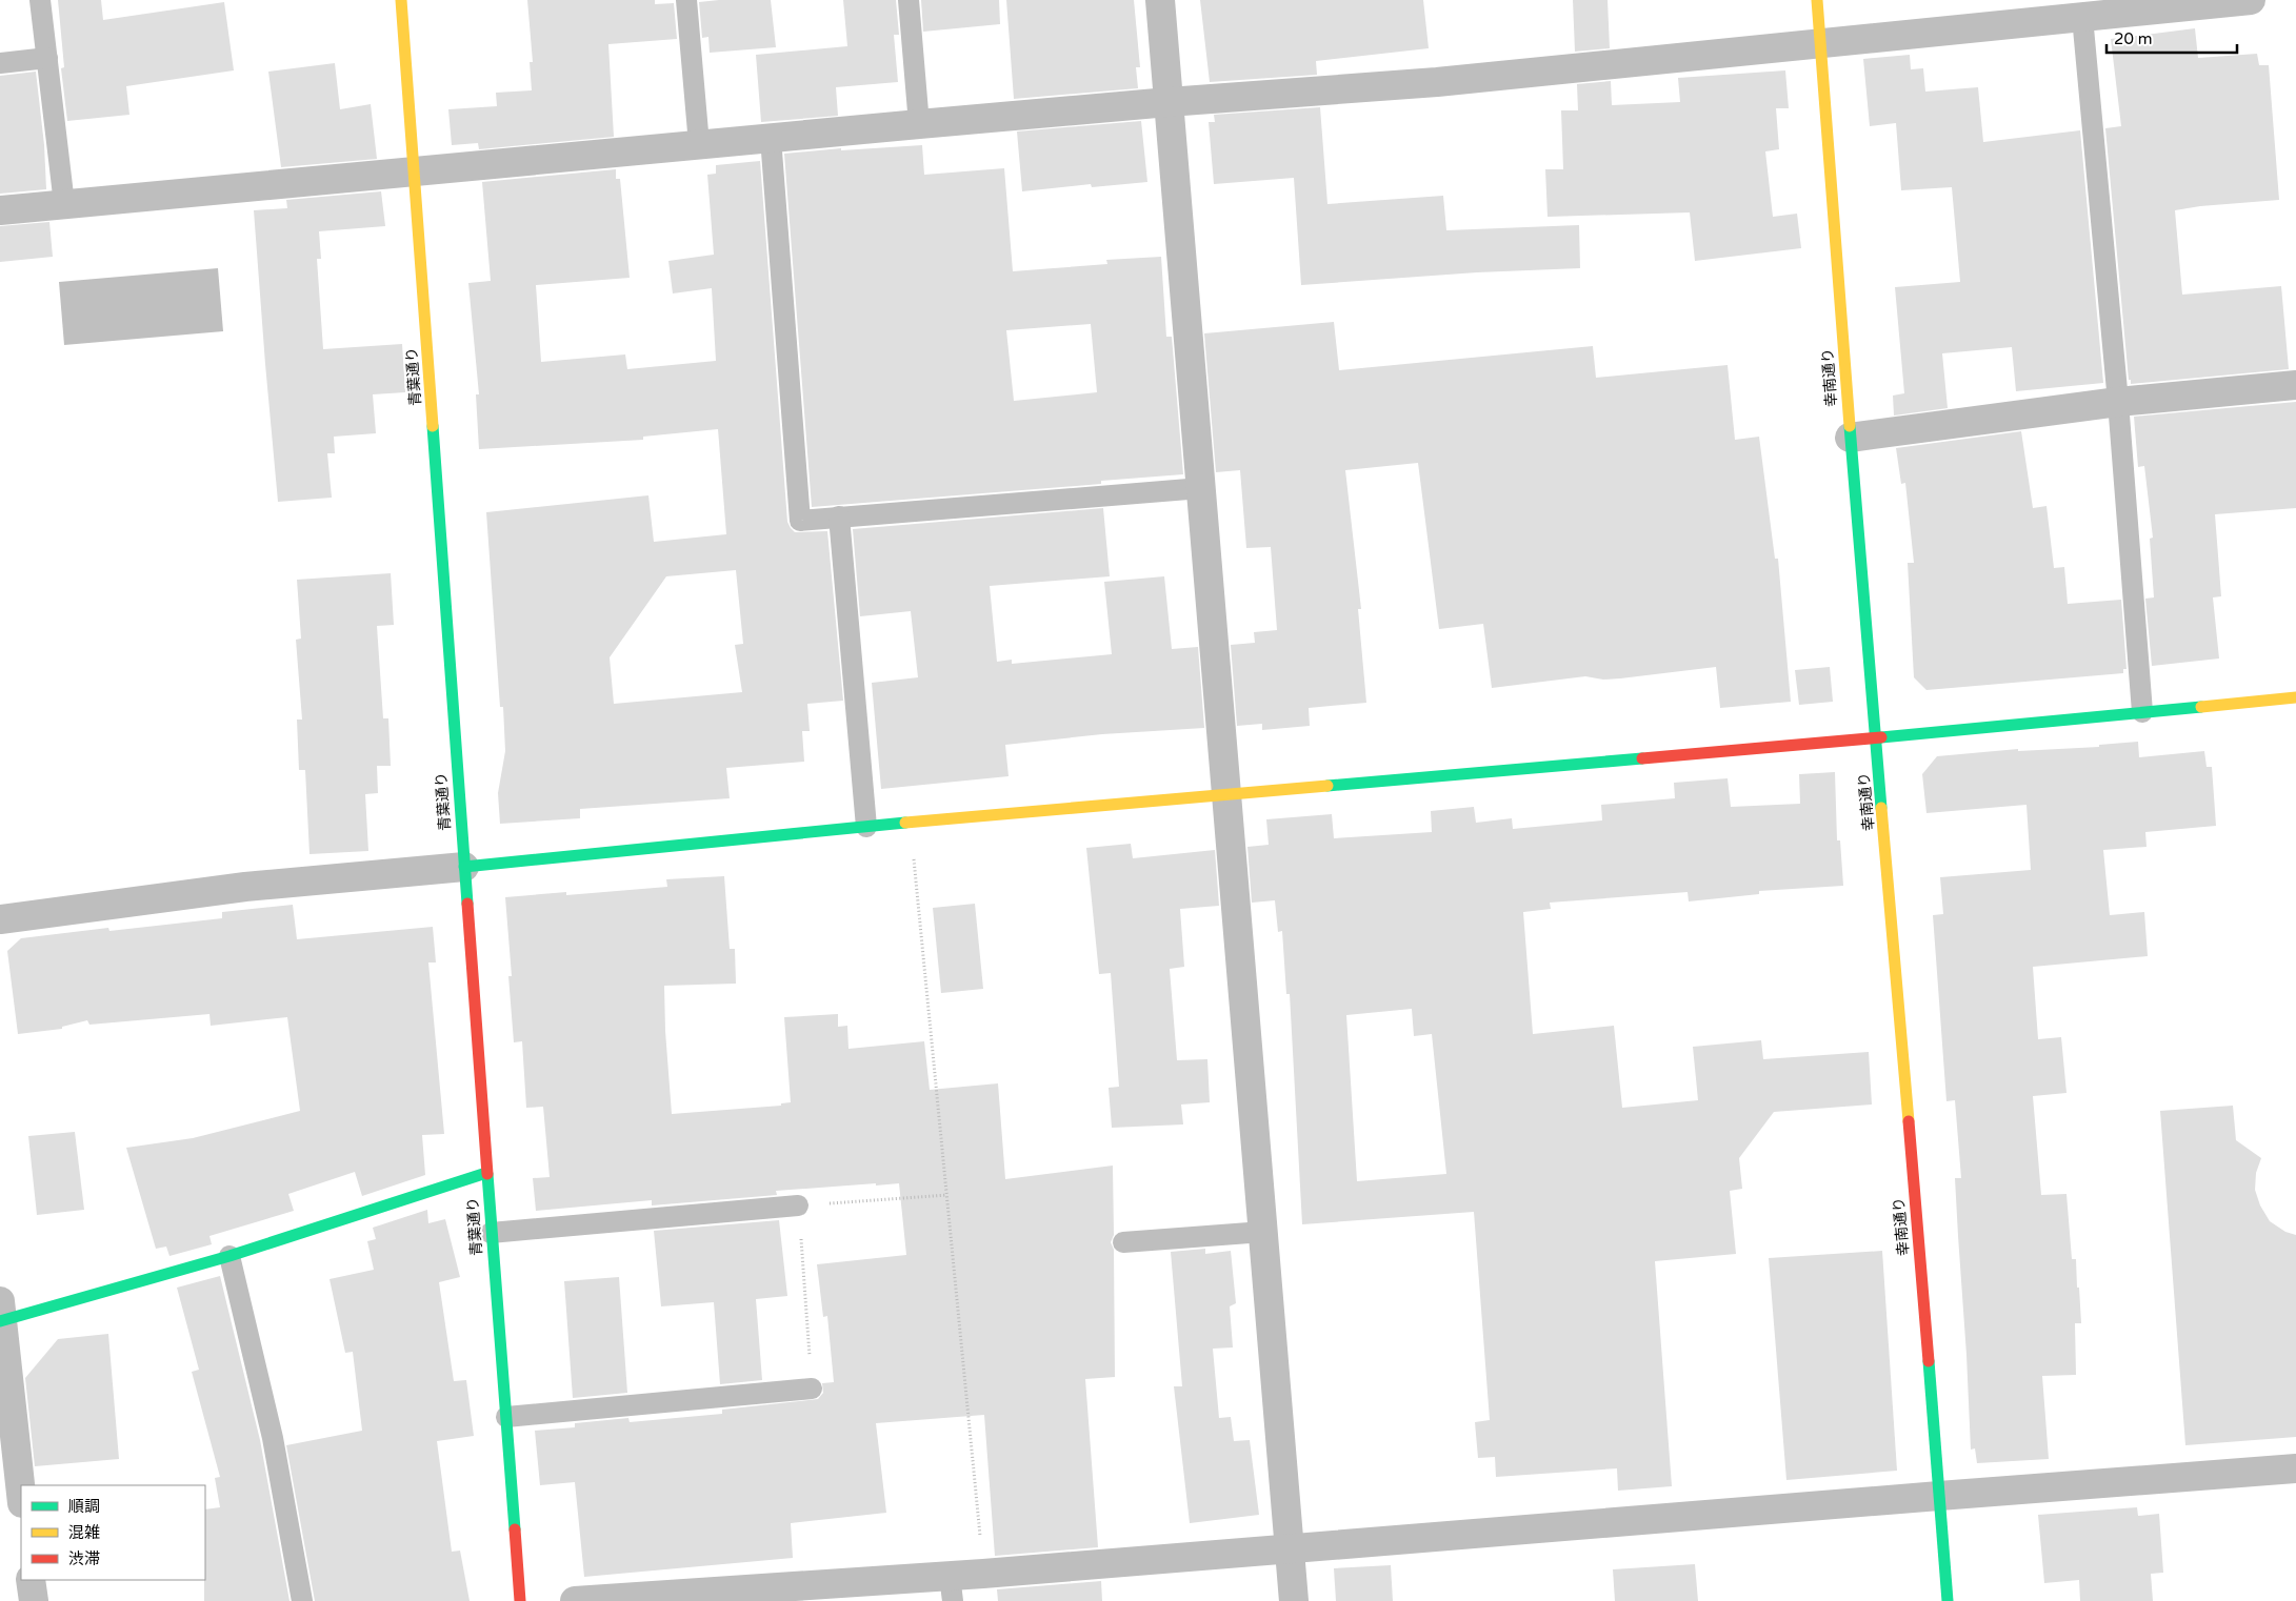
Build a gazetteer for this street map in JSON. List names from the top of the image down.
{
  "streets": {
    "street": ["青葉通り", "幸南通り"]
  },
  "legend": ["順調", "混雑", "渋滞"],
  "scale_bar": "20 m"
}
